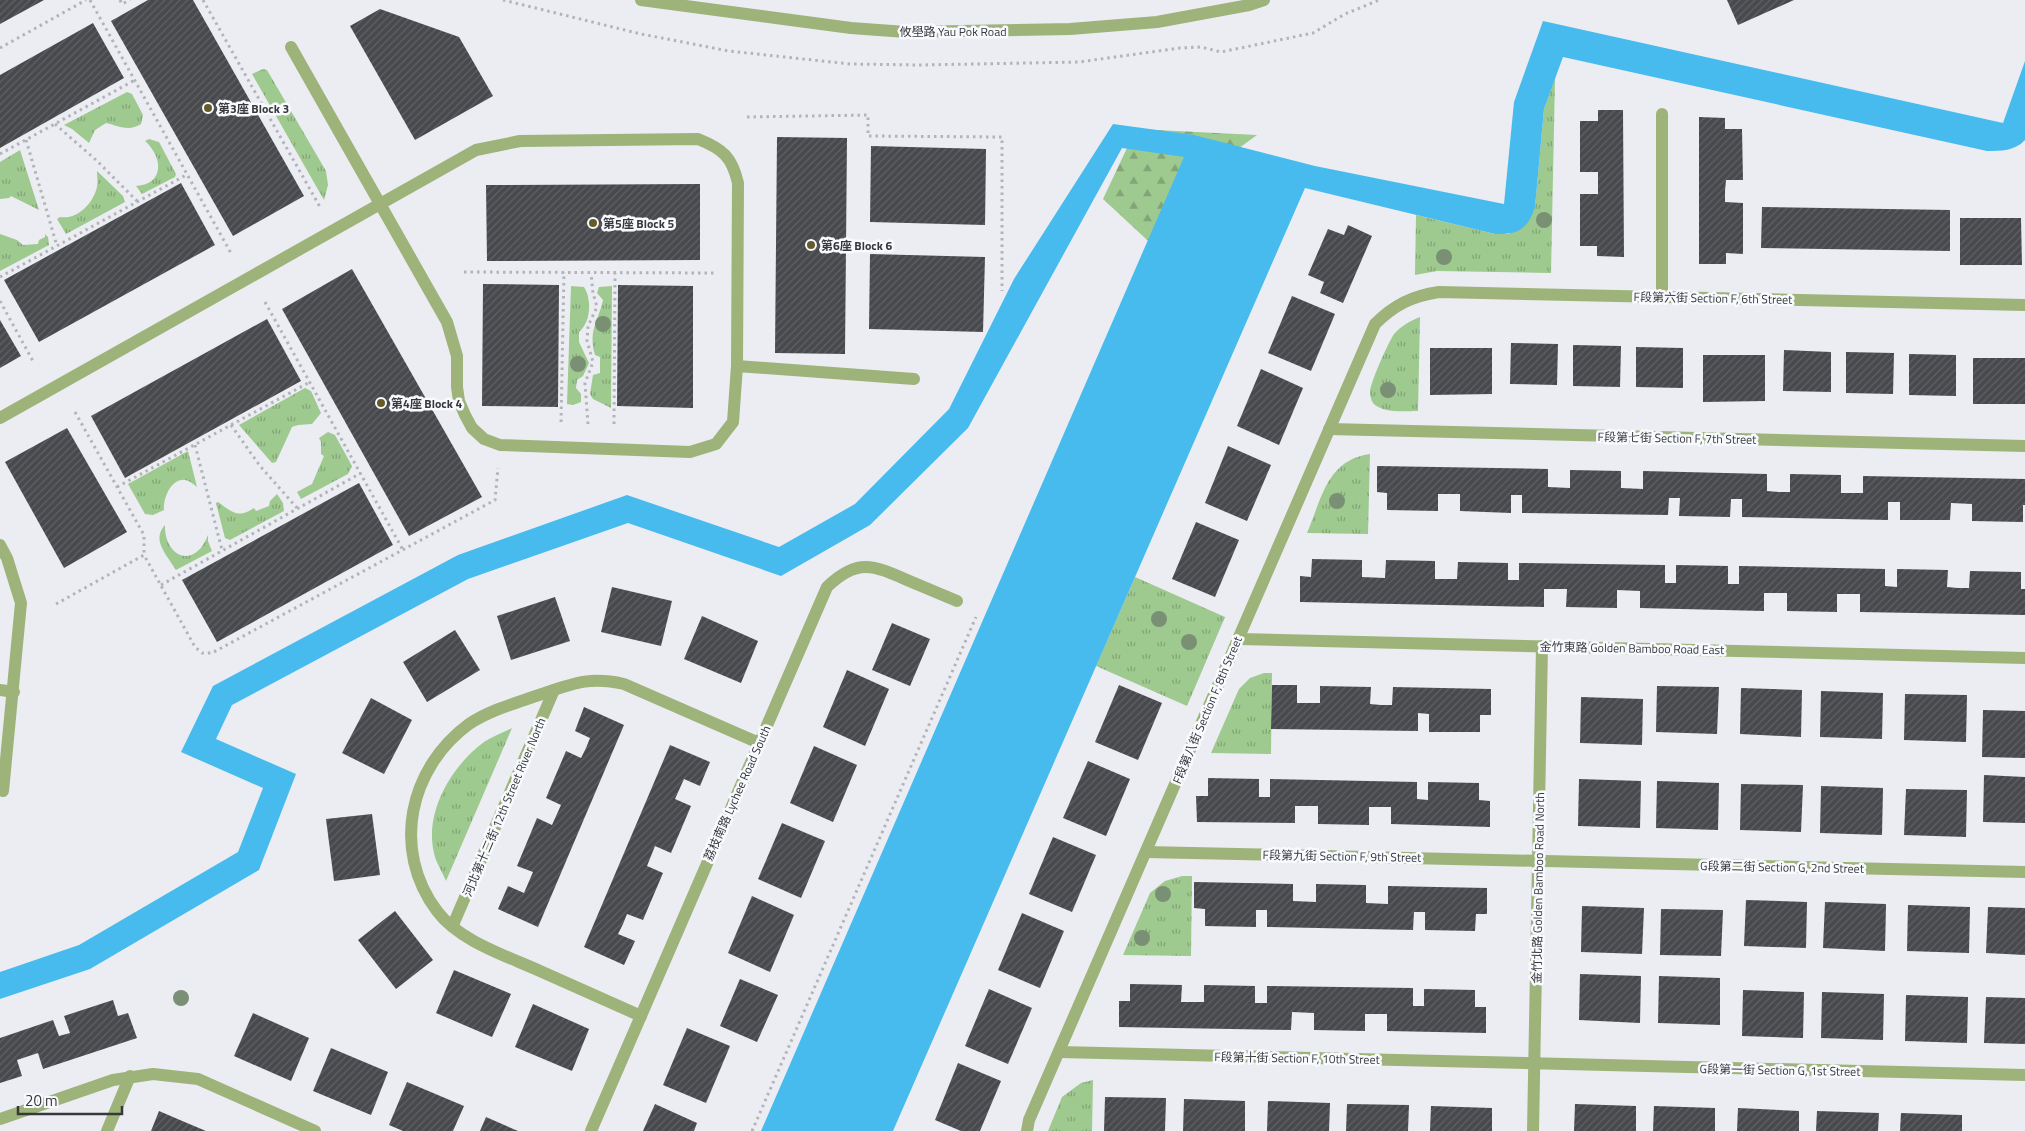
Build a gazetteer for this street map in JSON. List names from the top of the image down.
{
  "streets": {
    "street": [
      "攸壆路 Yau Pok Road",
      "F段第六街 Section F, 6th Street",
      "F段第七街 Section F, 7th Street",
      "金竹東路 Golden Bamboo Road East",
      "F段第八街 Section F, 8th Street",
      "荔枝南路 Lychee Road South",
      "河北第十二街 12th Street River North",
      "F段第九街 Section F, 9th Street",
      "G段第二街 Section G, 2nd Street",
      "金竹北路 Golden Bamboo Road North",
      "F段第十街 Section F, 10th Street",
      "G段第一街 Section G, 1st Street"
    ]
  },
  "crossings": [
    ["F段第六街 Section F, 6th Street", "F段第八街 Section F, 8th Street"],
    ["F段第七街 Section F, 7th Street", "F段第八街 Section F, 8th Street"],
    ["金竹東路 Golden Bamboo Road East", "F段第八街 Section F, 8th Street"],
    ["金竹東路 Golden Bamboo Road East", "金竹北路 Golden Bamboo Road North"],
    ["F段第八街 Section F, 8th Street", "F段第九街 Section F, 9th Street"],
    ["F段第八街 Section F, 8th Street", "F段第十街 Section F, 10th Street"],
    ["荔枝南路 Lychee Road South", "河北第十二街 12th Street River North"],
    ["F段第九街 Section F, 9th Street", "G段第二街 Section G, 2nd Street"],
    ["F段第九街 Section F, 9th Street", "金竹北路 Golden Bamboo Road North"],
    ["G段第二街 Section G, 2nd Street", "金竹北路 Golden Bamboo Road North"],
    ["金竹北路 Golden Bamboo Road North", "F段第十街 Section F, 10th Street"],
    ["金竹北路 Golden Bamboo Road North", "G段第一街 Section G, 1st Street"],
    ["F段第十街 Section F, 10th Street", "G段第一街 Section G, 1st Street"]
  ],
  "places": [
    "第3座 Block 3",
    "第5座 Block 5",
    "第6座 Block 6",
    "第4座 Block 4"
  ],
  "scale_bar": "20 m"
}
